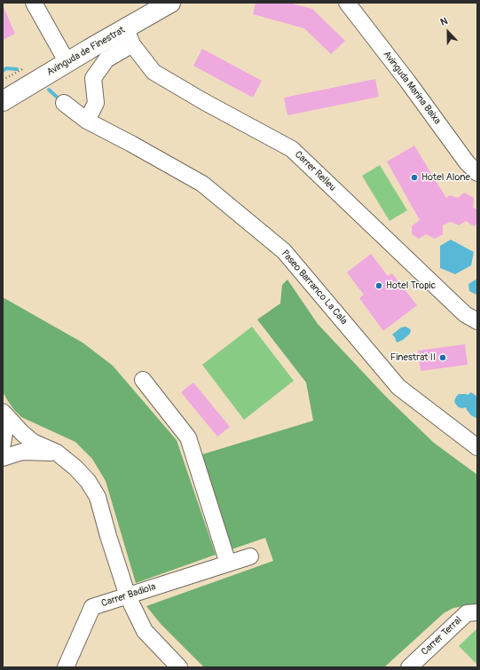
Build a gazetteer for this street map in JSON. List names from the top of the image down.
{
  "streets": {
    "main road": ["Avinguda de Finestrat"],
    "street": [
      "Avinguda Marina Baixa",
      "Carrer Relleu",
      "Paseo Barranco La Cala",
      "Carrer Badiola",
      "Carrer Terral"
    ]
  },
  "crossings": [
    ["Avinguda de Finestrat", "Carrer Relleu"]
  ],
  "places": ["Hotel Alone", "Hotel Tropic", "Finestrat II"],
  "north": "top"
}
